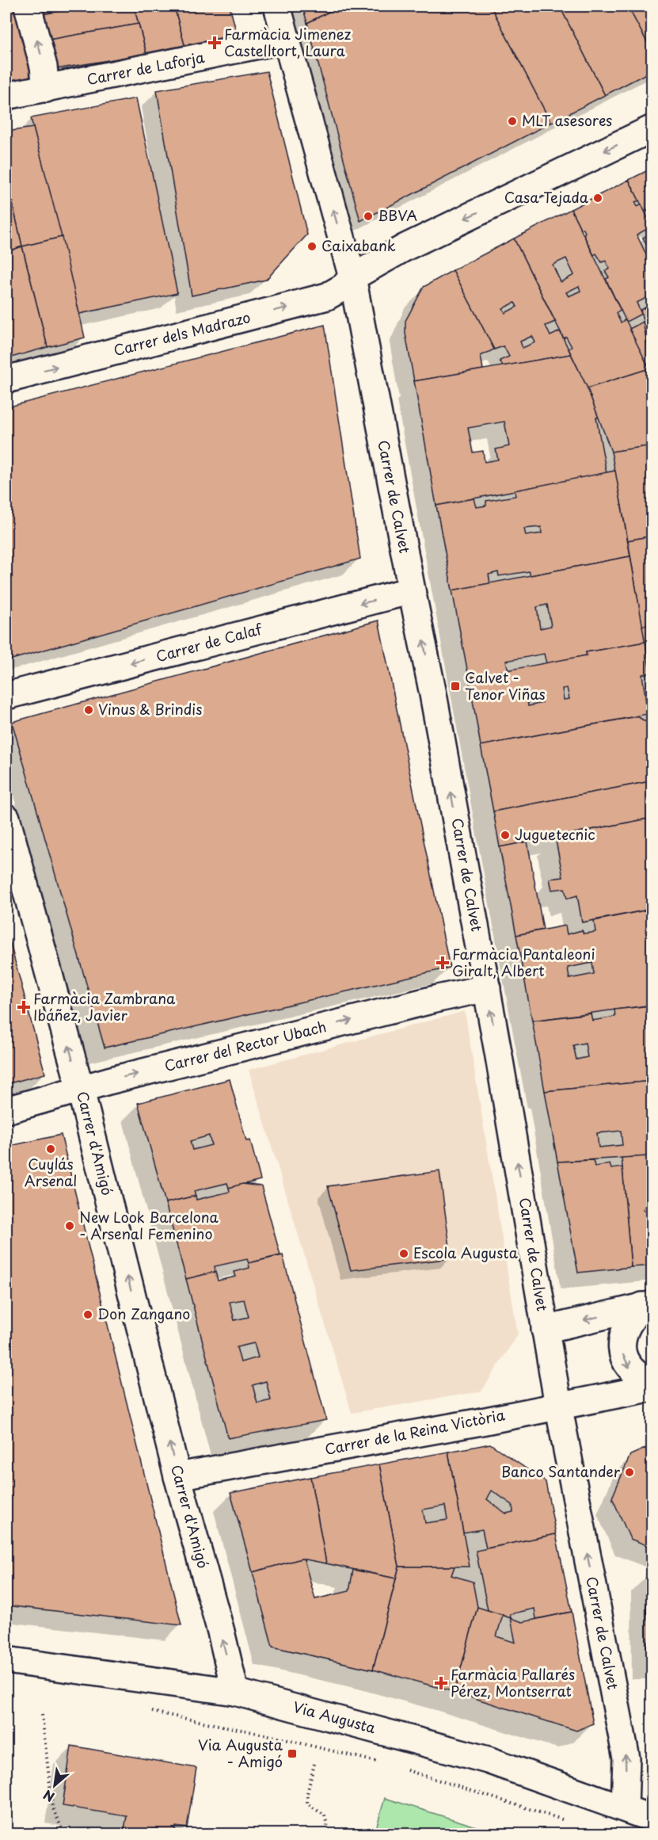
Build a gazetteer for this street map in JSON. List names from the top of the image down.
{
  "streets": {
    "street": [
      "Carrer de Laforja",
      "Carrer dels Madrazo",
      "Carrer de Calvet",
      "Carrer de Calaf",
      "Carrer del Rector Ubach",
      "Carrer d'Amigó",
      "Carrer de la Reina Victòria",
      "Via Augusta"
    ]
  },
  "crossings": [
    ["Carrer de Laforja", "Carrer de Calvet"],
    ["Carrer dels Madrazo", "Carrer de Calvet"],
    ["Carrer de Calvet", "Carrer de Calaf"],
    ["Carrer de Calvet", "Carrer del Rector Ubach"],
    ["Carrer de Calvet", "Carrer de la Reina Victòria"],
    ["Carrer de Calvet", "Via Augusta"],
    ["Carrer del Rector Ubach", "Carrer d'Amigó"],
    ["Carrer d'Amigó", "Carrer de la Reina Victòria"],
    ["Carrer d'Amigó", "Via Augusta"]
  ],
  "one_way": [
    "Carrer de Calvet",
    "Carrer de Calaf",
    "Carrer del Rector Ubach",
    "Carrer d'Amigó"
  ],
  "places": {
    "health": [
      "Farmàcia Jimenez Castelltort, Laura",
      "Farmàcia Pantaleoni Giralt, Albert",
      "Farmàcia Zambrana Ibáñez, Javier",
      "Farmàcia Pallarés Pérez, Montserrat"
    ],
    "other": [
      "MLT asesores",
      "Casa Tejada",
      "BBVA",
      "Caixabank",
      "Vinus & Brindis",
      "Juguetecnic",
      "Cuylás Arsenal",
      "New Look Barcelona - Arsenal Femenino",
      "Escola Augusta",
      "Don Zangano",
      "Banco Santander"
    ],
    "transit": ["Calvet - Tenor Viñas", "Via Augusta - Amigó"]
  },
  "north": "bottom left"
}
